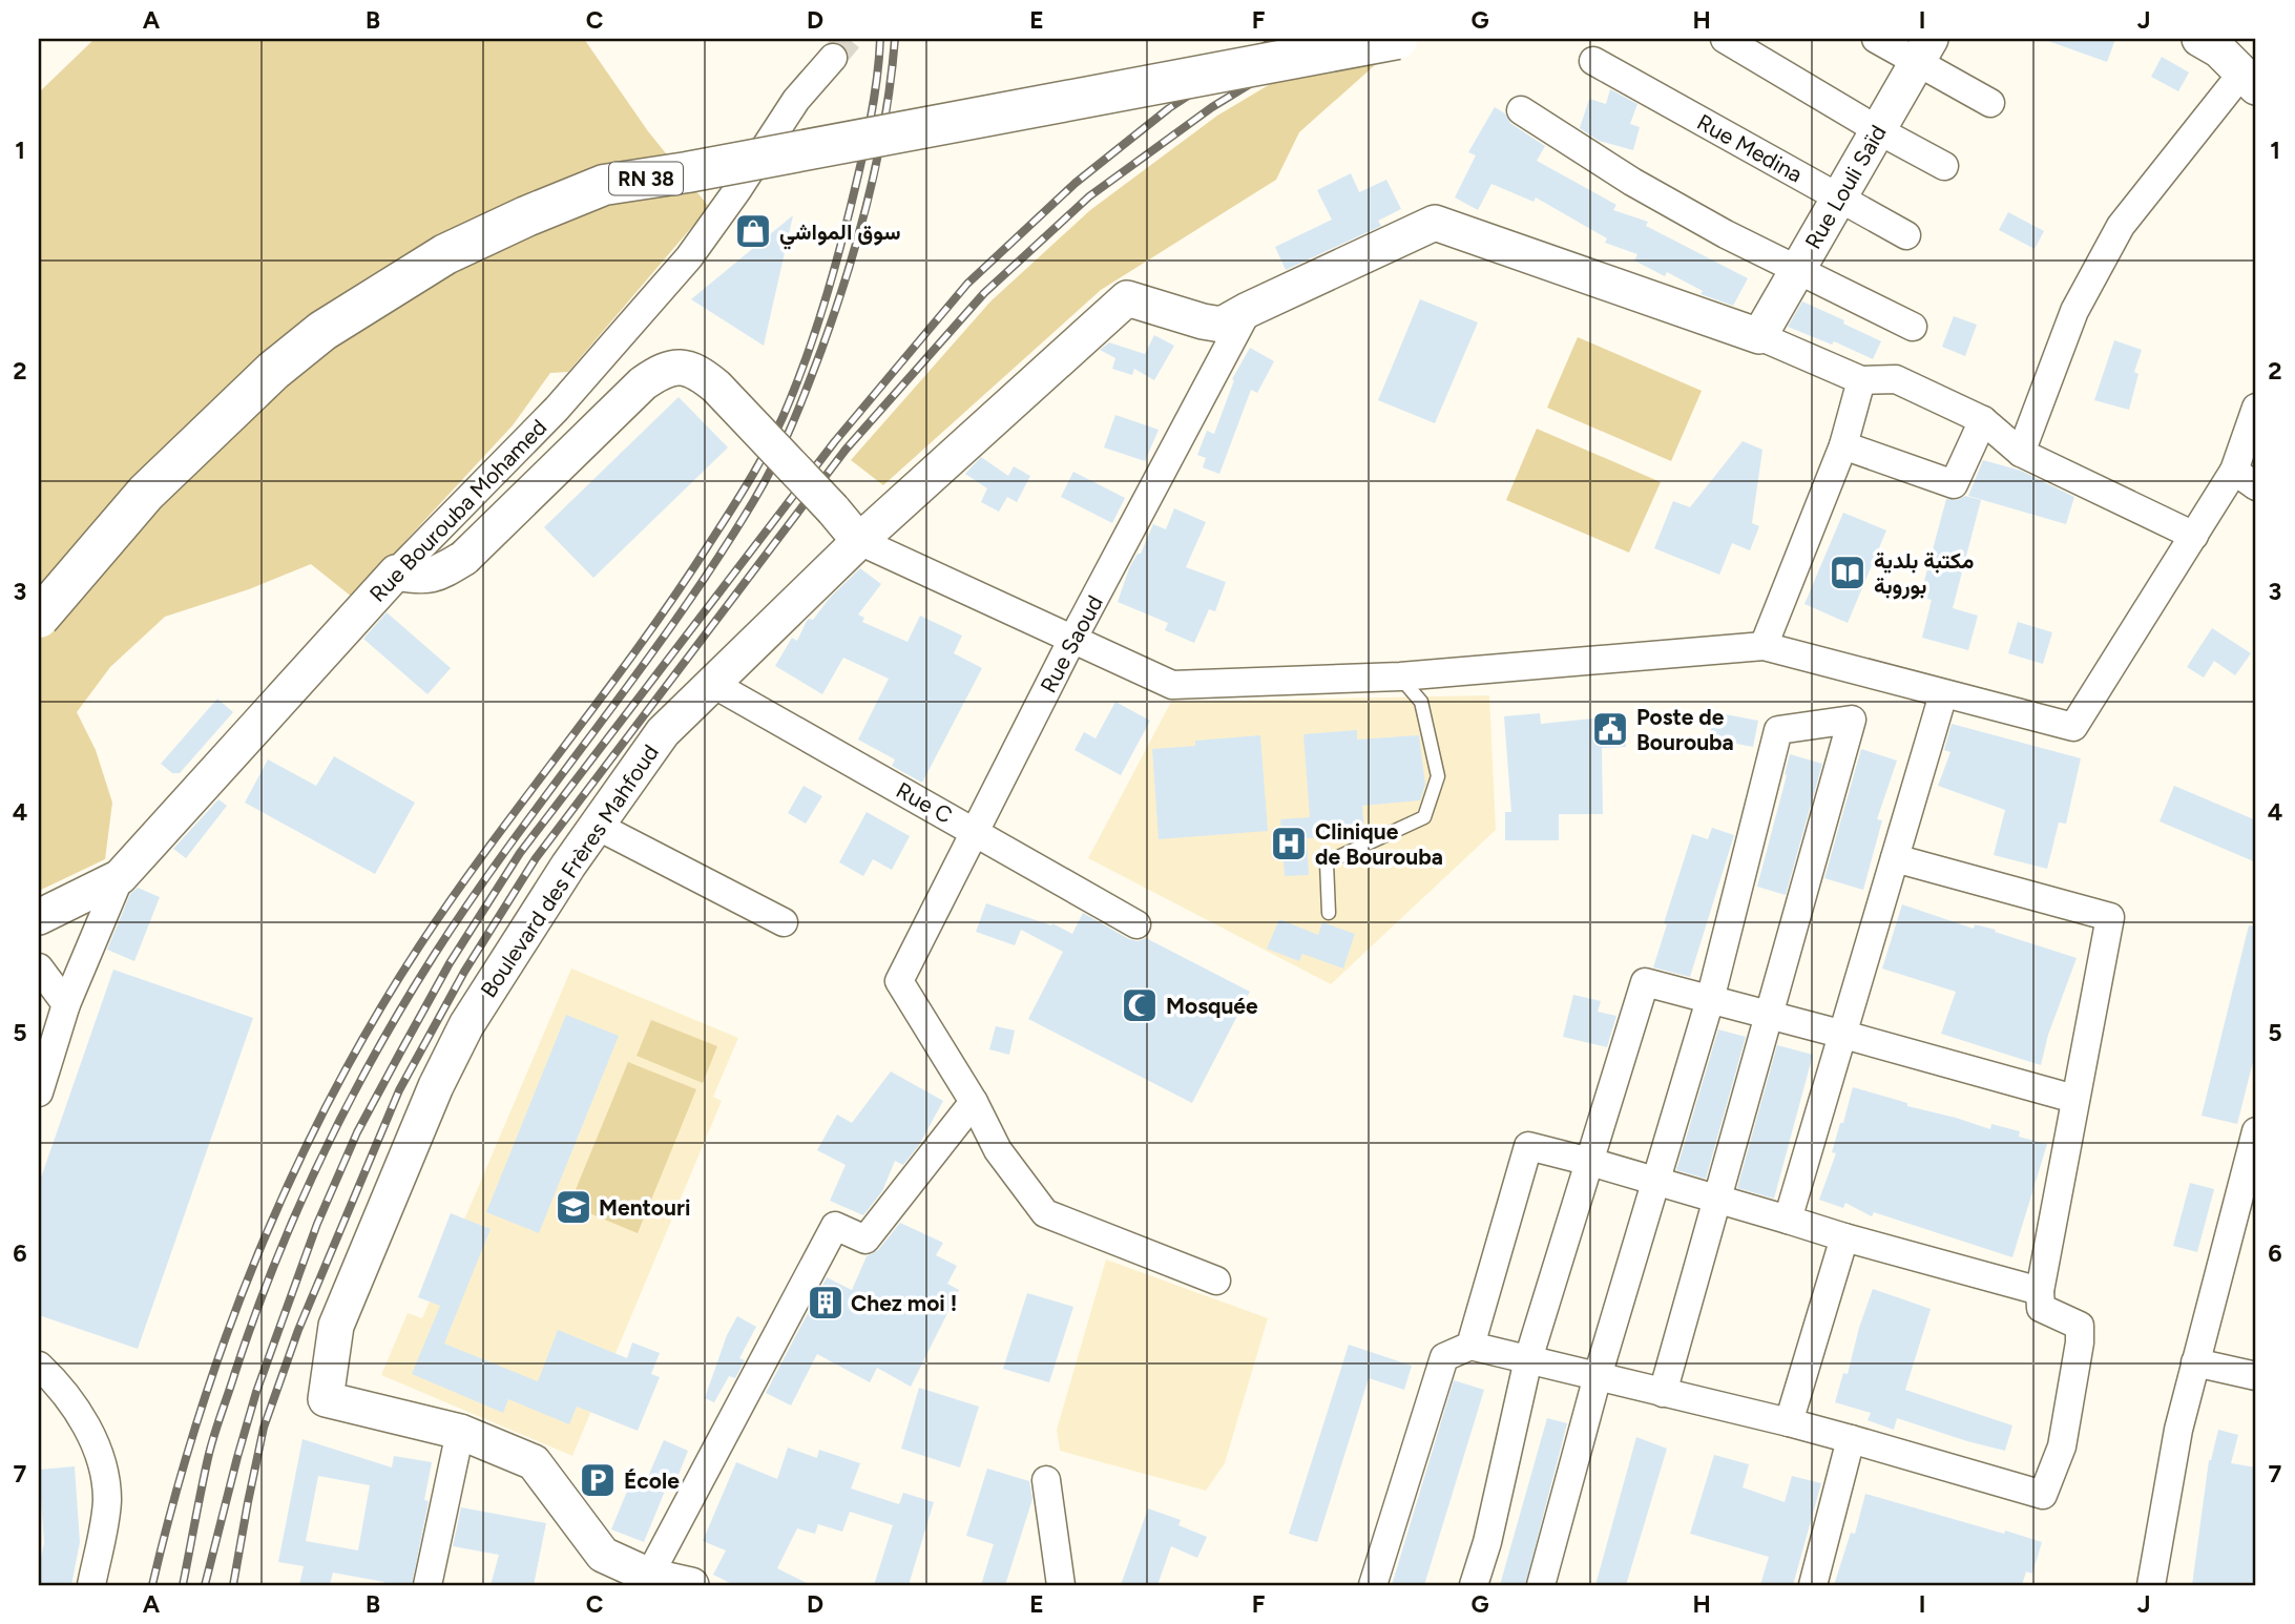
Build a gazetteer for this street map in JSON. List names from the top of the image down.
{
  "streets": {
    "main road": ["RN 38"],
    "street": [
      "Rue Medina",
      "Rue Louli Saïd",
      "Rue Bourouba Mohamed",
      "Rue Saoud",
      "Rue C",
      "Boulevard des Frères Mahfoud"
    ]
  },
  "crossings": [
    ["Rue Medina", "Rue Louli Saïd"],
    ["Rue Saoud", "Rue C"],
    ["Rue Saoud", "Boulevard des Frères Mahfoud"],
    ["Rue C", "Boulevard des Frères Mahfoud"]
  ],
  "places": {
    "shop": ["سوق المواشي"],
    "library": ["مكتبة بلدية بوروبة"],
    "public building": ["Poste de Bourouba"],
    "hospital": ["Clinique de Bourouba"],
    "mosque": ["Mosquée"],
    "school or university": ["Mentouri"],
    "building": ["Chez moi !"],
    "parking": ["École"]
  },
  "grid": {
    "columns": [
      "A",
      "B",
      "C",
      "D",
      "E",
      "F",
      "G",
      "H",
      "I",
      "J"
    ],
    "rows": [
      "1",
      "2",
      "3",
      "4",
      "5",
      "6",
      "7"
    ]
  }
}
